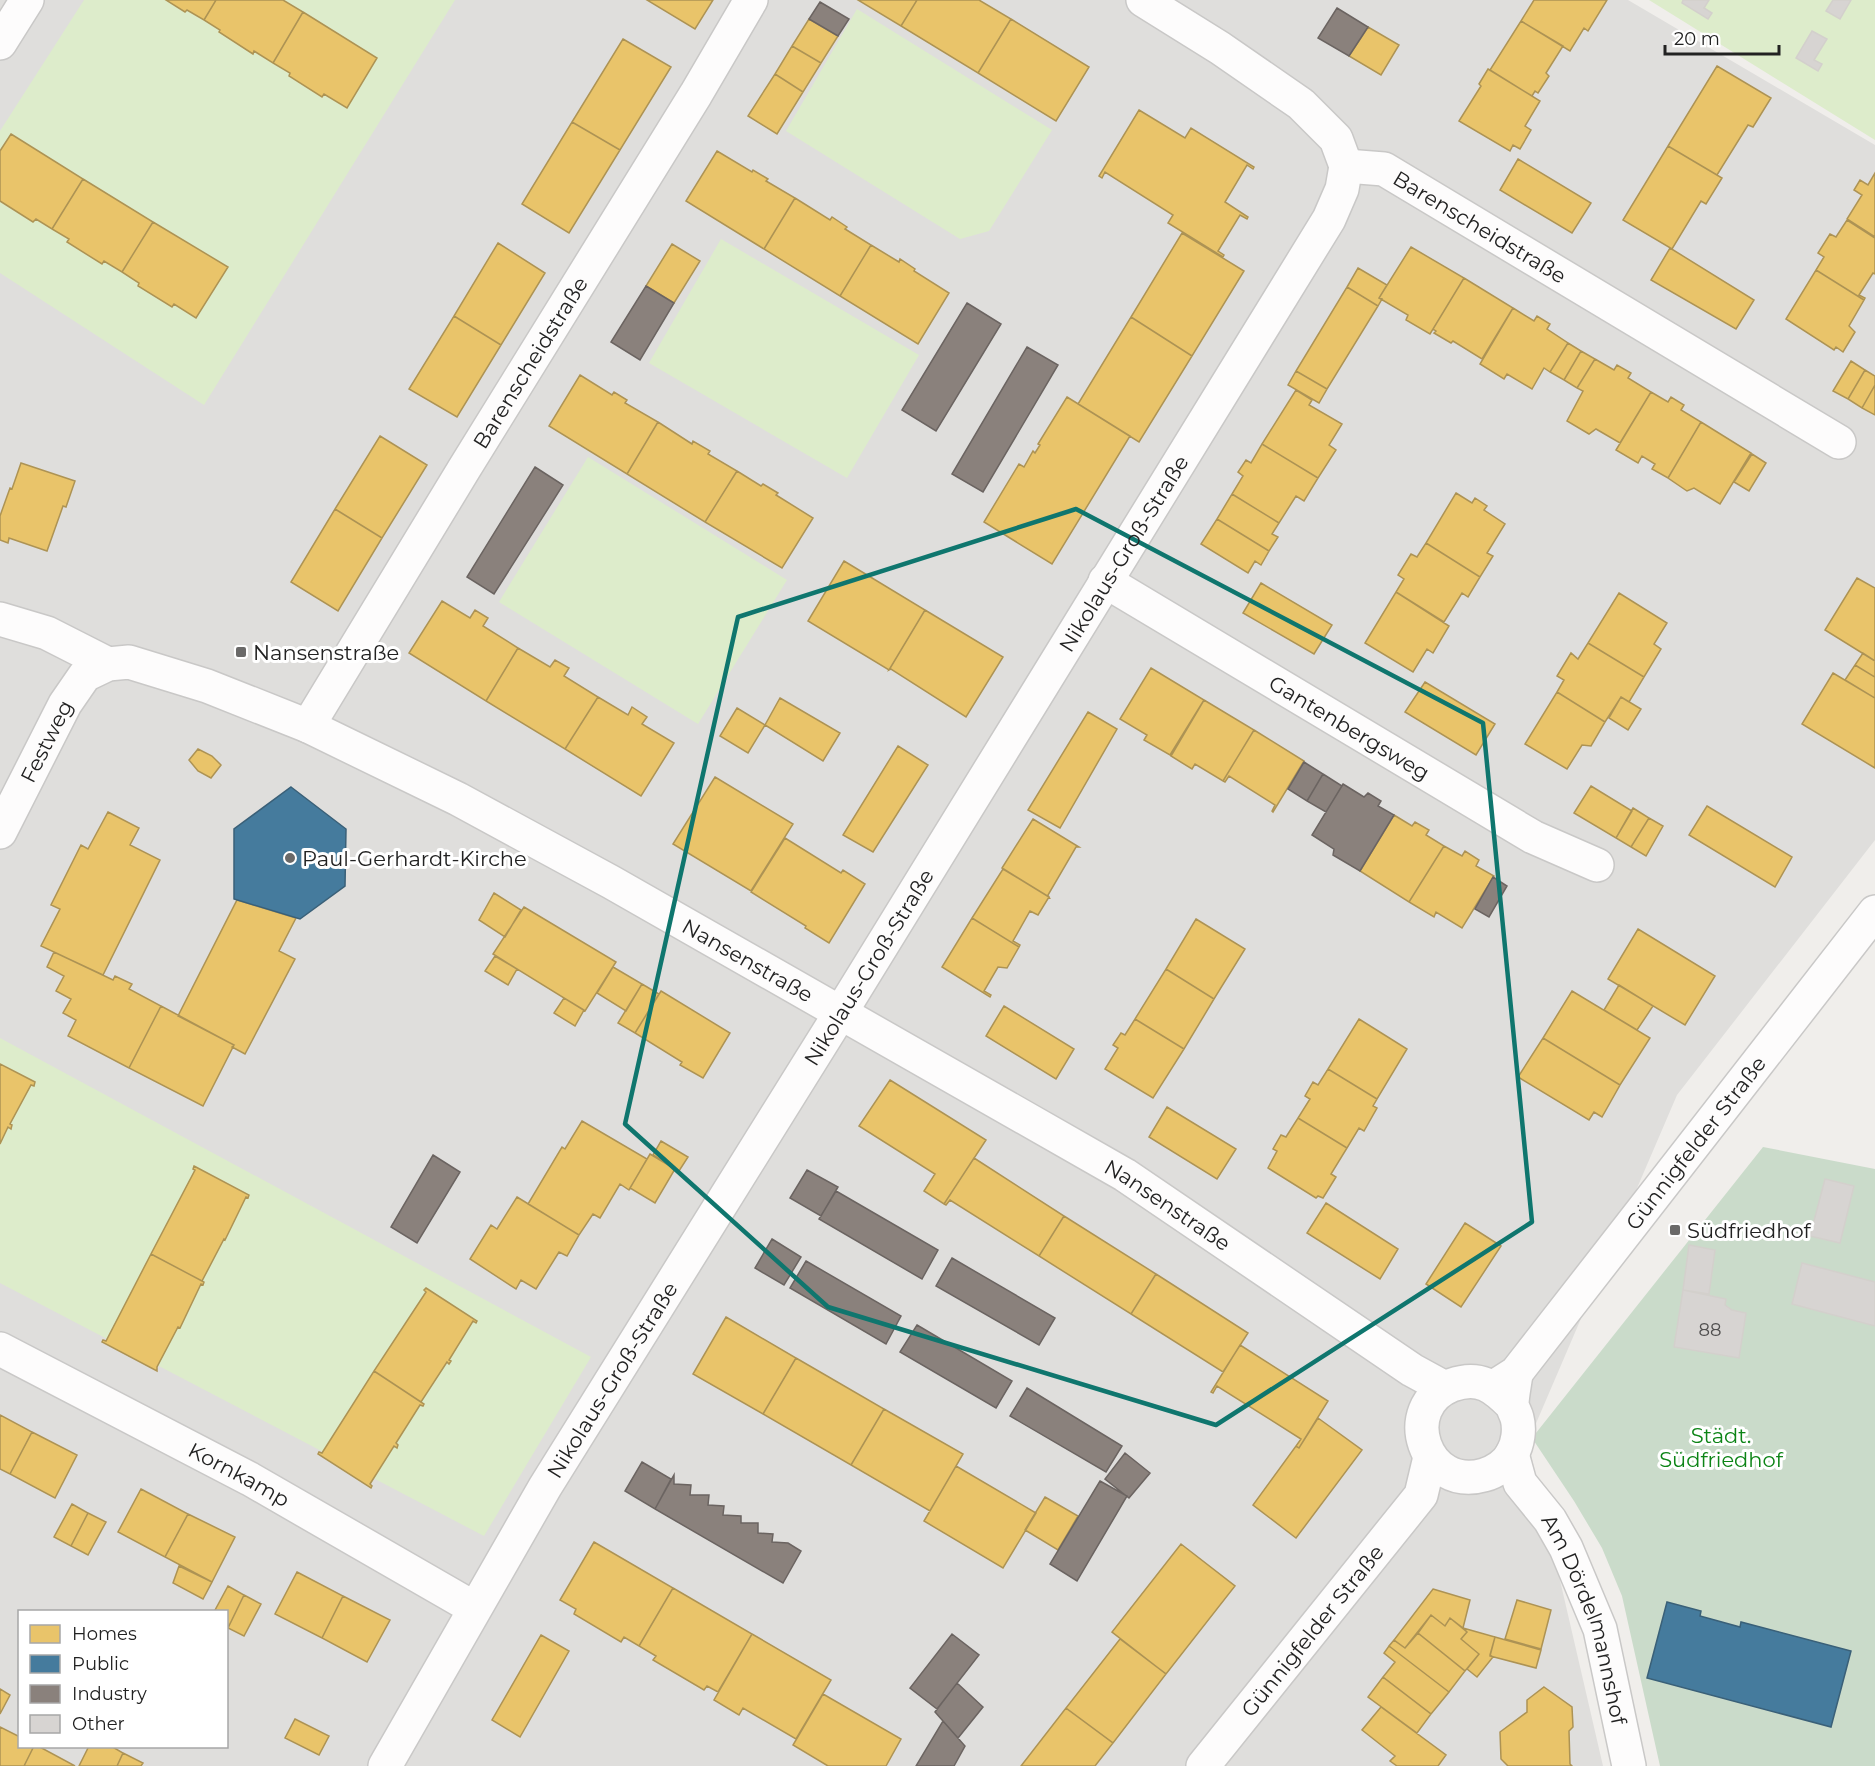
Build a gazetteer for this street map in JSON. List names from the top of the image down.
{
  "streets": {
    "street": [
      "Barenscheidstraße",
      "Nikolaus-Groß-Straße",
      "Gantenbergsweg",
      "Festweg",
      "Nansenstraße",
      "Günnigfelder Straße",
      "Kornkamp",
      "Am Dördelmannshof"
    ]
  },
  "crossings": [
    ["Barenscheidstraße", "Nikolaus-Groß-Straße"],
    ["Barenscheidstraße", "Nansenstraße"],
    ["Nikolaus-Groß-Straße", "Gantenbergsweg"],
    ["Nikolaus-Groß-Straße", "Nansenstraße"],
    ["Nikolaus-Groß-Straße", "Kornkamp"],
    ["Festweg", "Nansenstraße"],
    ["Nansenstraße", "Günnigfelder Straße"],
    ["Nansenstraße", "Am Dördelmannshof"],
    ["Günnigfelder Straße", "Am Dördelmannshof"]
  ],
  "parks": ["Städt. Südfriedhof"],
  "places": {
    "transit": ["Nansenstraße", "Südfriedhof"],
    "other": ["Paul-Gerhardt-Kirche"]
  },
  "house_numbers": ["88"],
  "legend": [
    "Homes",
    "Public",
    "Industry",
    "Other"
  ],
  "scale_bar": "20 m"
}
